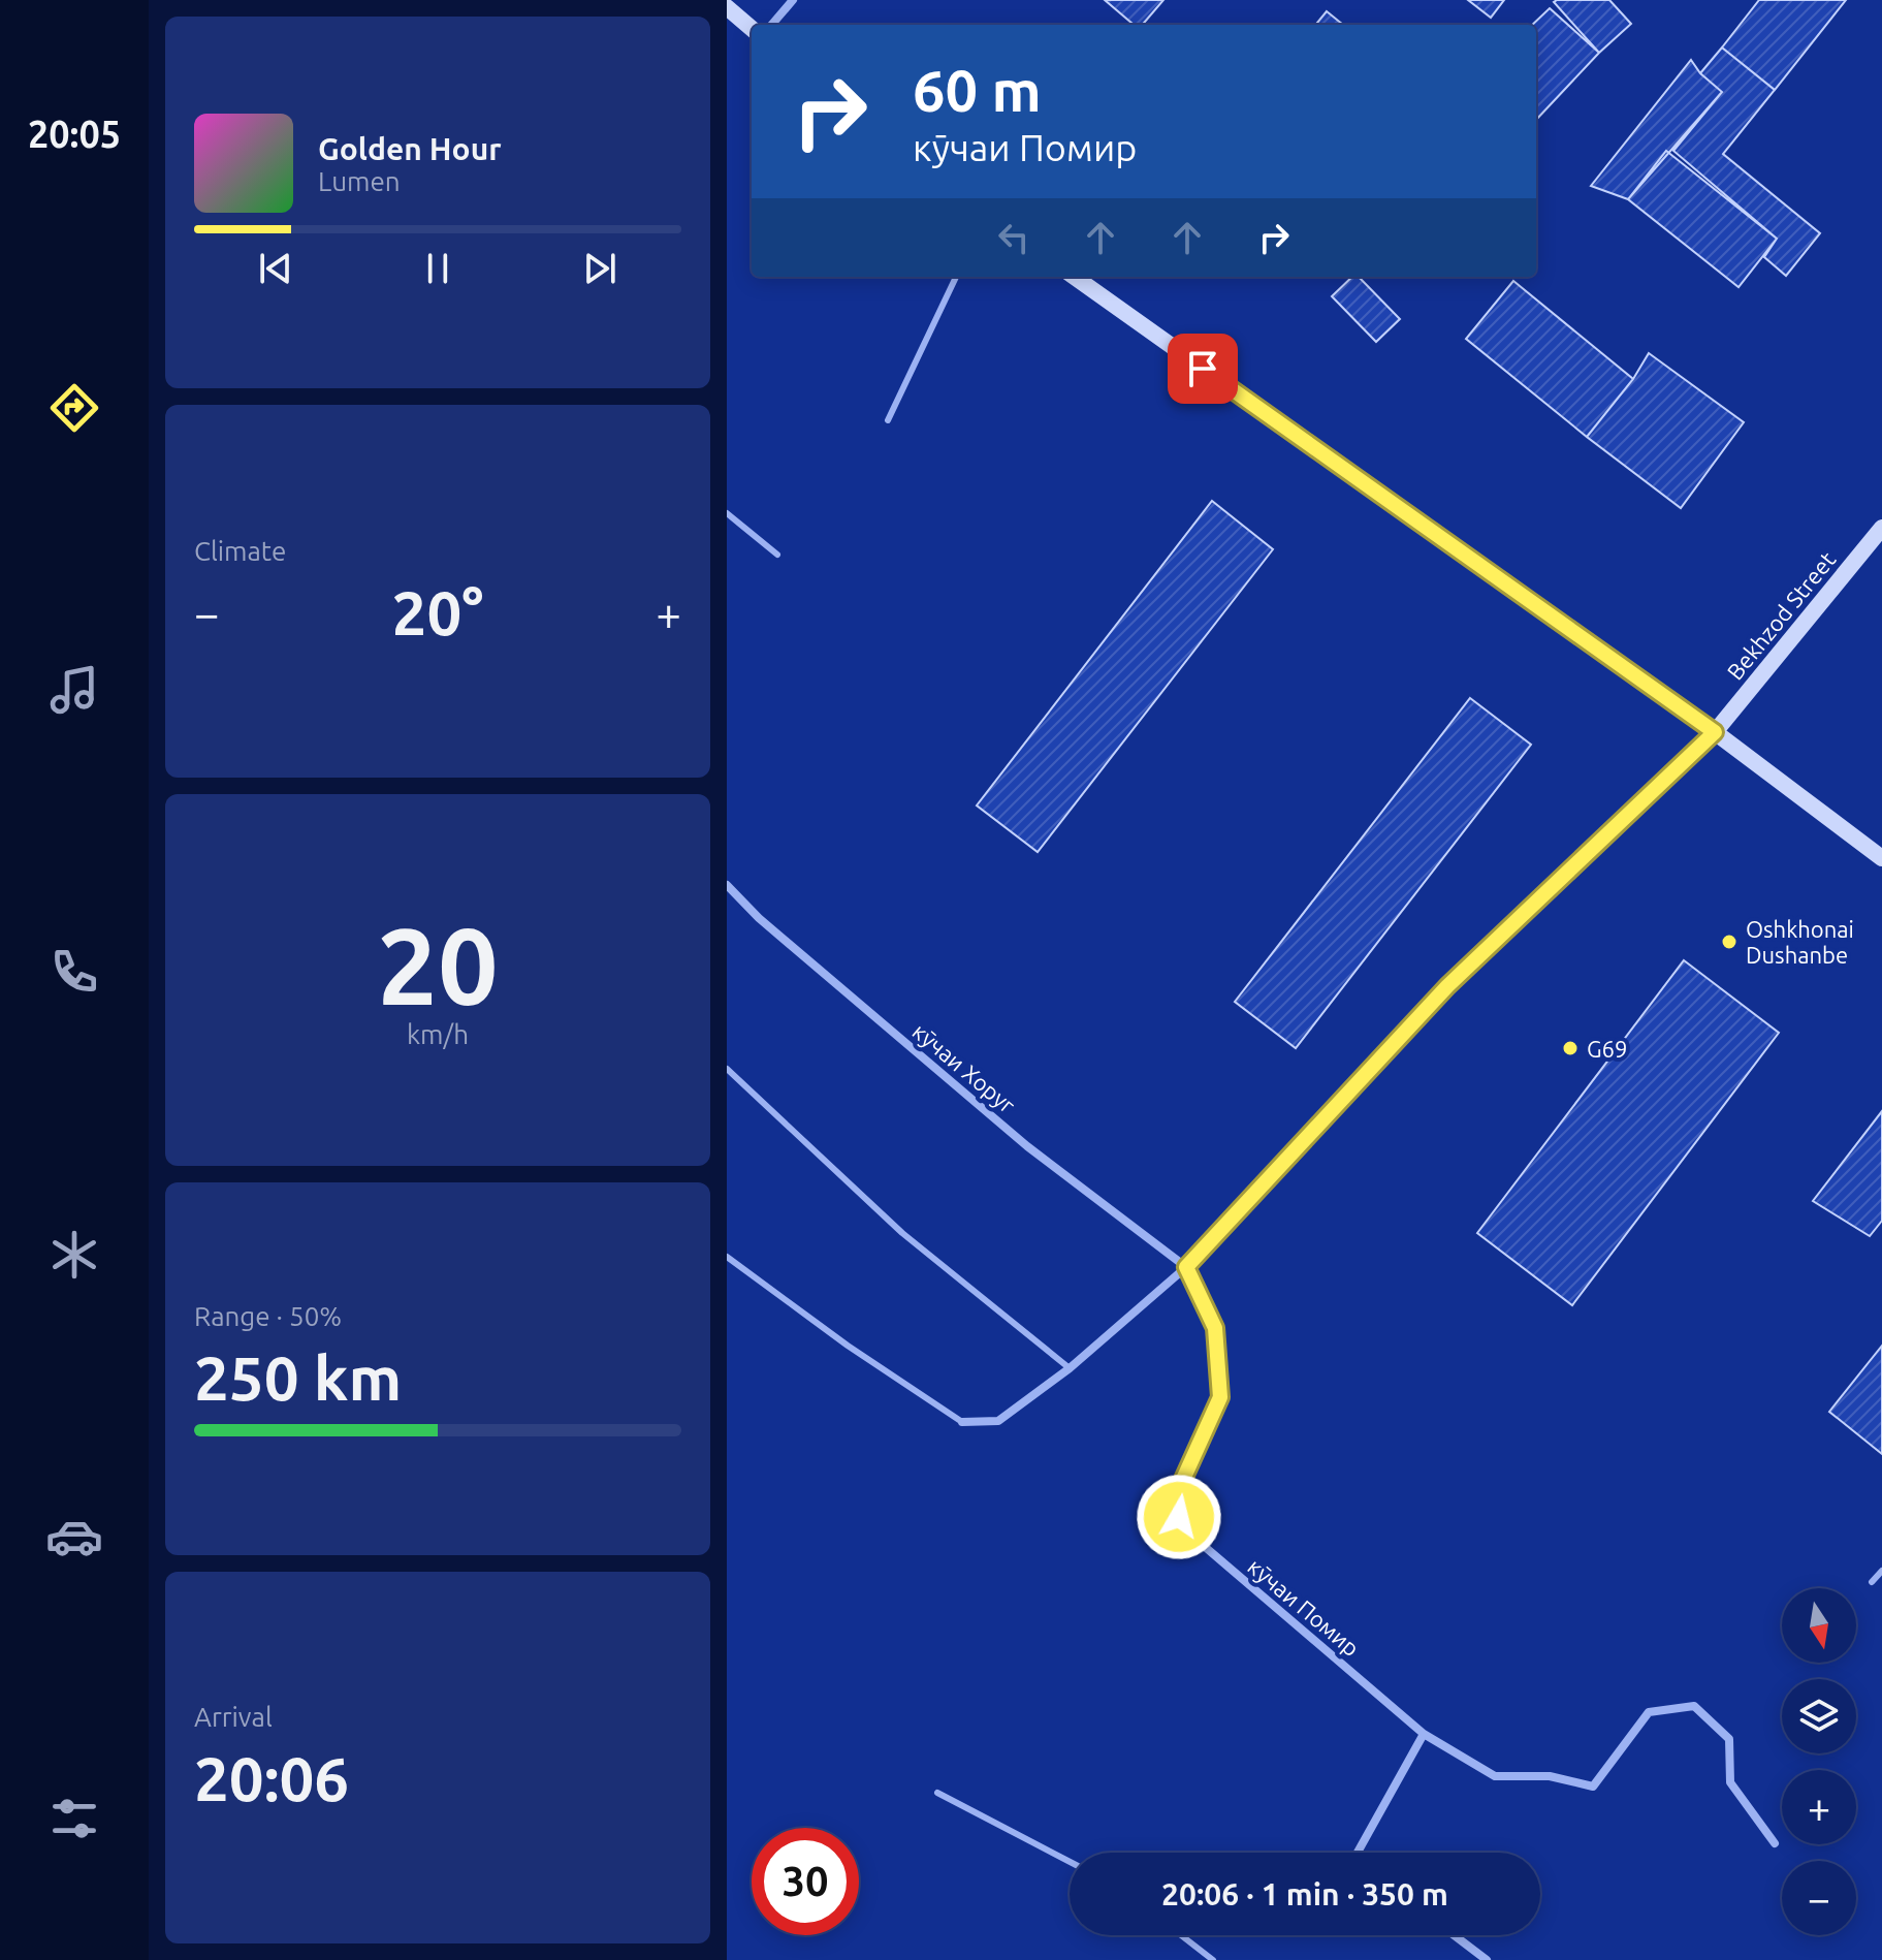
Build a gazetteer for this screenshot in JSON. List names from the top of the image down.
{
  "streets": {
    "main road": ["Bekhzod Street"],
    "street": ["кӯчаи Хоруг", "кӯчаи Помир"]
  },
  "crossings": [
    ["кӯчаи Хоруг", "кӯчаи Помир"]
  ],
  "places": ["Oshkhonai Dushanbe", "G69"],
  "north": "bottom",
  "page": {
    "tabs": "20:05",
    "turn": ["60 m", "кӯчаи Помир"],
    "song": ["Golden Hour", "Lumen"],
    "tile": [
      "Climate",
      ["20", "km/h"],
      ["Range · 50%", "250 km"],
      ["Arrival", "20:06"]
    ],
    "heat": ["−", "20°", "+"],
    "map_buttons": ["+", "−"],
    "limit": "30",
    "trip": "20:06 · 1 min · 350 m"
  }
}
